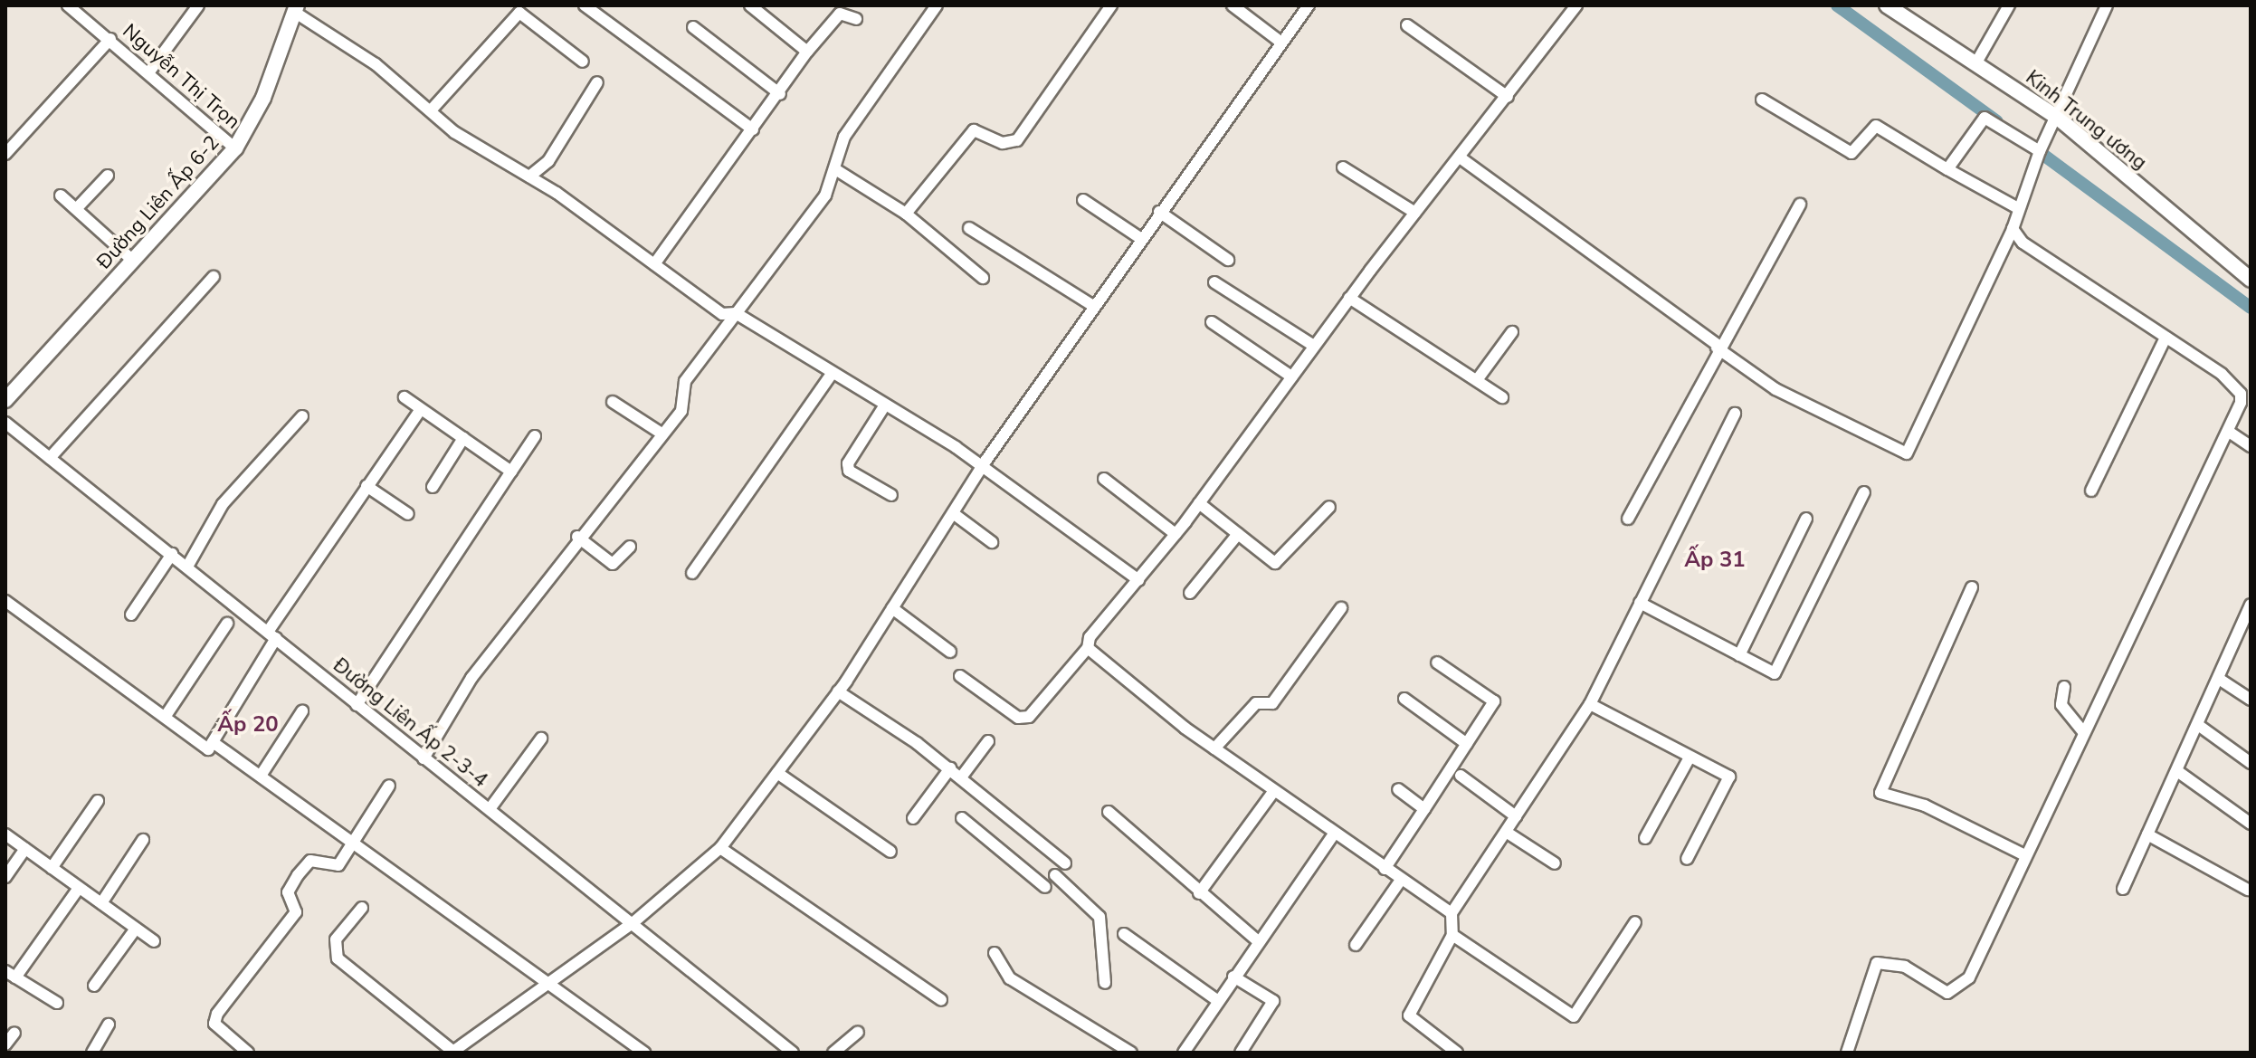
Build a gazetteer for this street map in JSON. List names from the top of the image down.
{
  "streets": {
    "street": [
      "Nguyễn Thị Trọn",
      "Kinh Trung ương",
      "Đường Liên Ấp 6-2",
      "Đường Liên Ấp 2-3-4"
    ]
  },
  "crossings": [
    ["Nguyễn Thị Trọn", "Đường Liên Ấp 6-2"]
  ],
  "districts": ["Ấp 31", "Ấp 20"]
}
